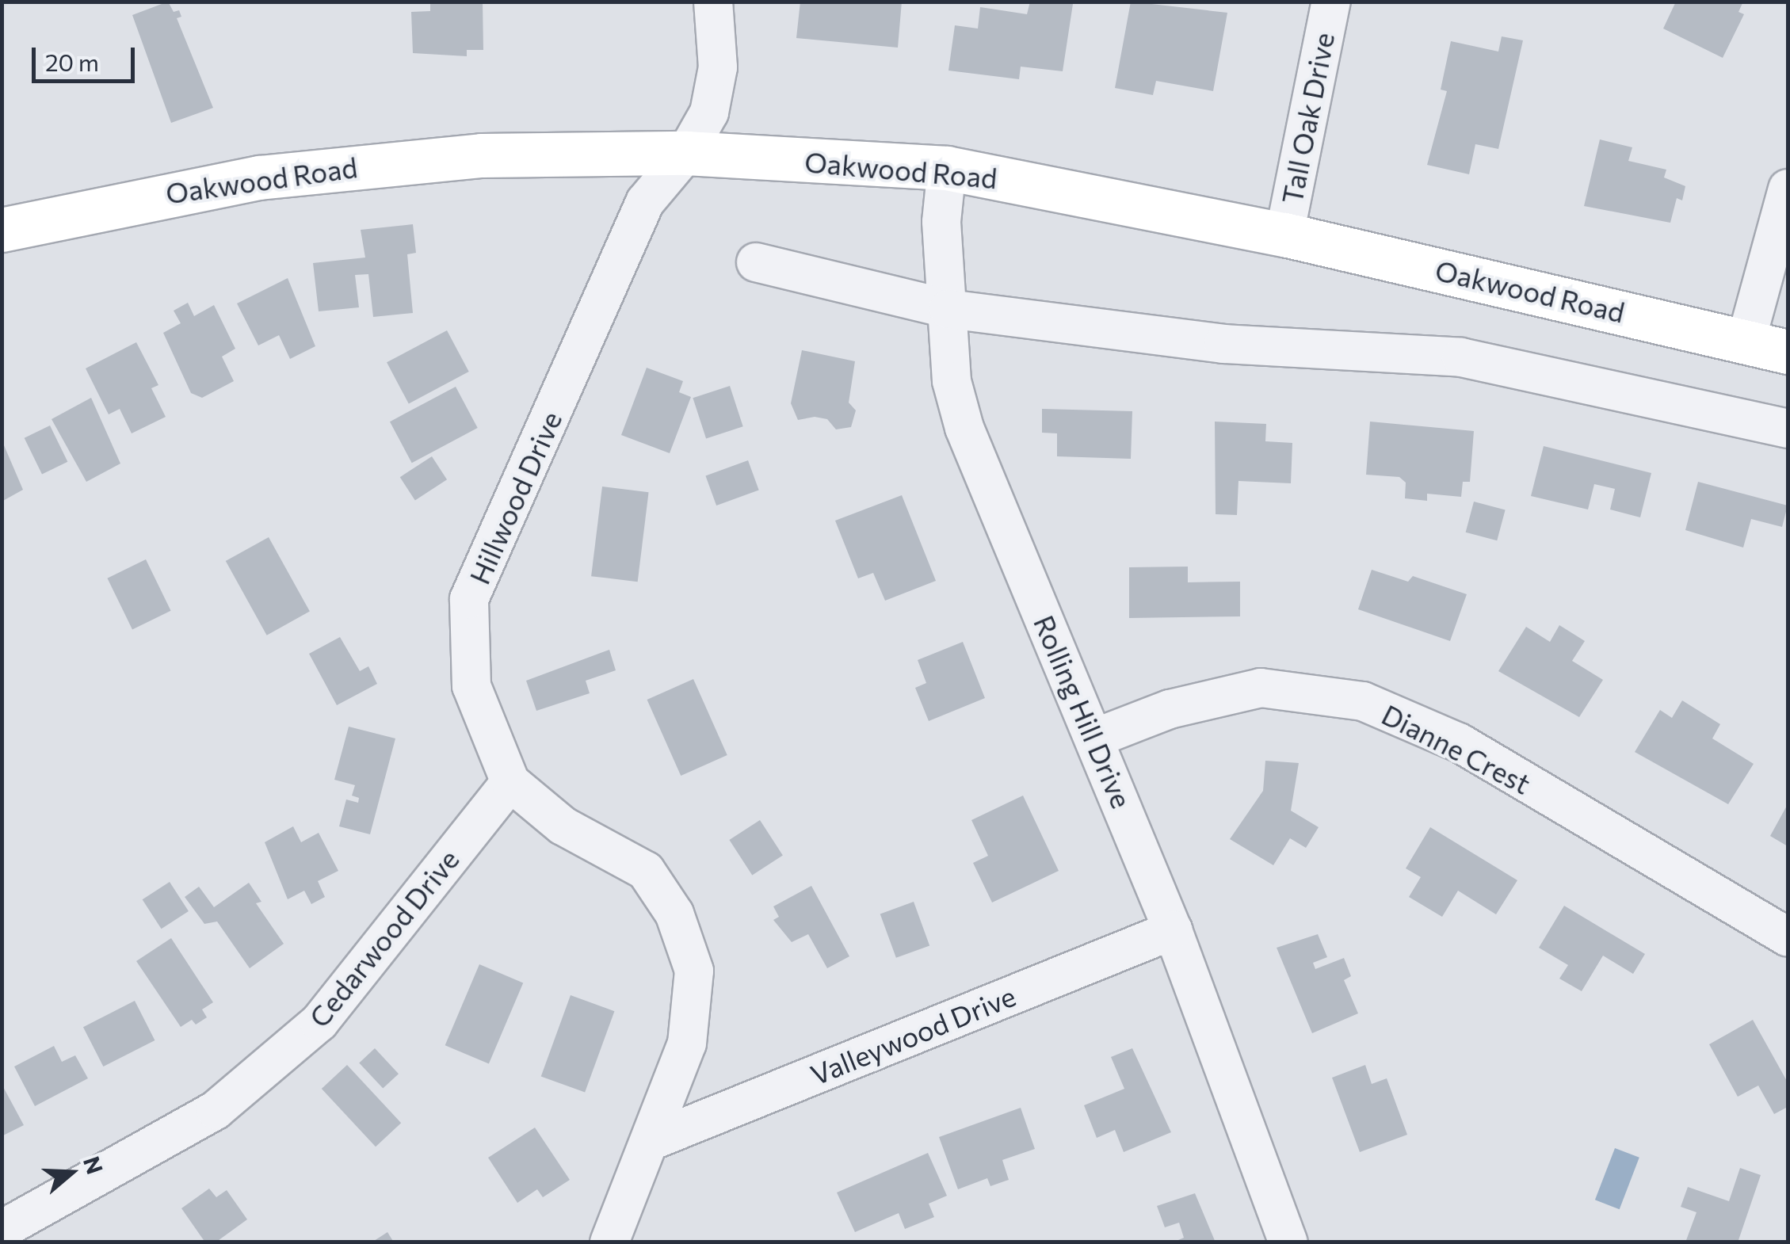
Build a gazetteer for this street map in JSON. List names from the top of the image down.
{
  "streets": {
    "main road": ["Oakwood Road"],
    "street": [
      "Tall Oak Drive",
      "Hillwood Drive",
      "Rolling Hill Drive",
      "Dianne Crest",
      "Cedarwood Drive",
      "Valleywood Drive"
    ]
  },
  "crossings": [
    ["Tall Oak Drive", "Oakwood Road"],
    ["Oakwood Road", "Hillwood Drive"],
    ["Oakwood Road", "Rolling Hill Drive"],
    ["Hillwood Drive", "Cedarwood Drive"],
    ["Hillwood Drive", "Valleywood Drive"],
    ["Rolling Hill Drive", "Dianne Crest"],
    ["Rolling Hill Drive", "Valleywood Drive"]
  ],
  "scale_bar": "20 m",
  "north": "right"
}
